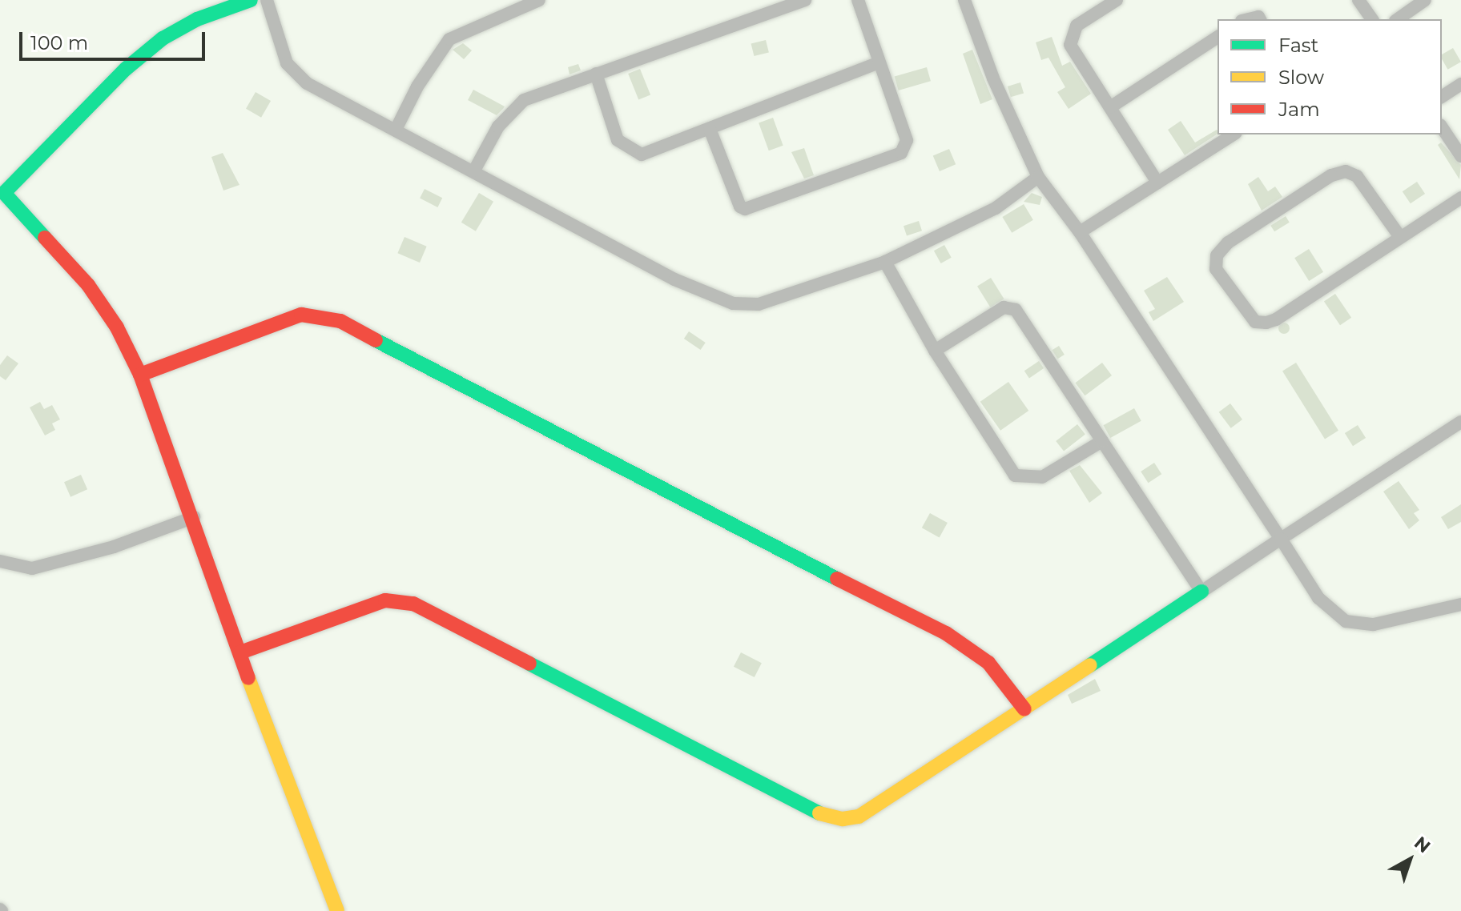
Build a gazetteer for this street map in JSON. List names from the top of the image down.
{
  "legend": ["Fast", "Slow", "Jam"],
  "scale_bar": "100 m",
  "north": "top right"
}
